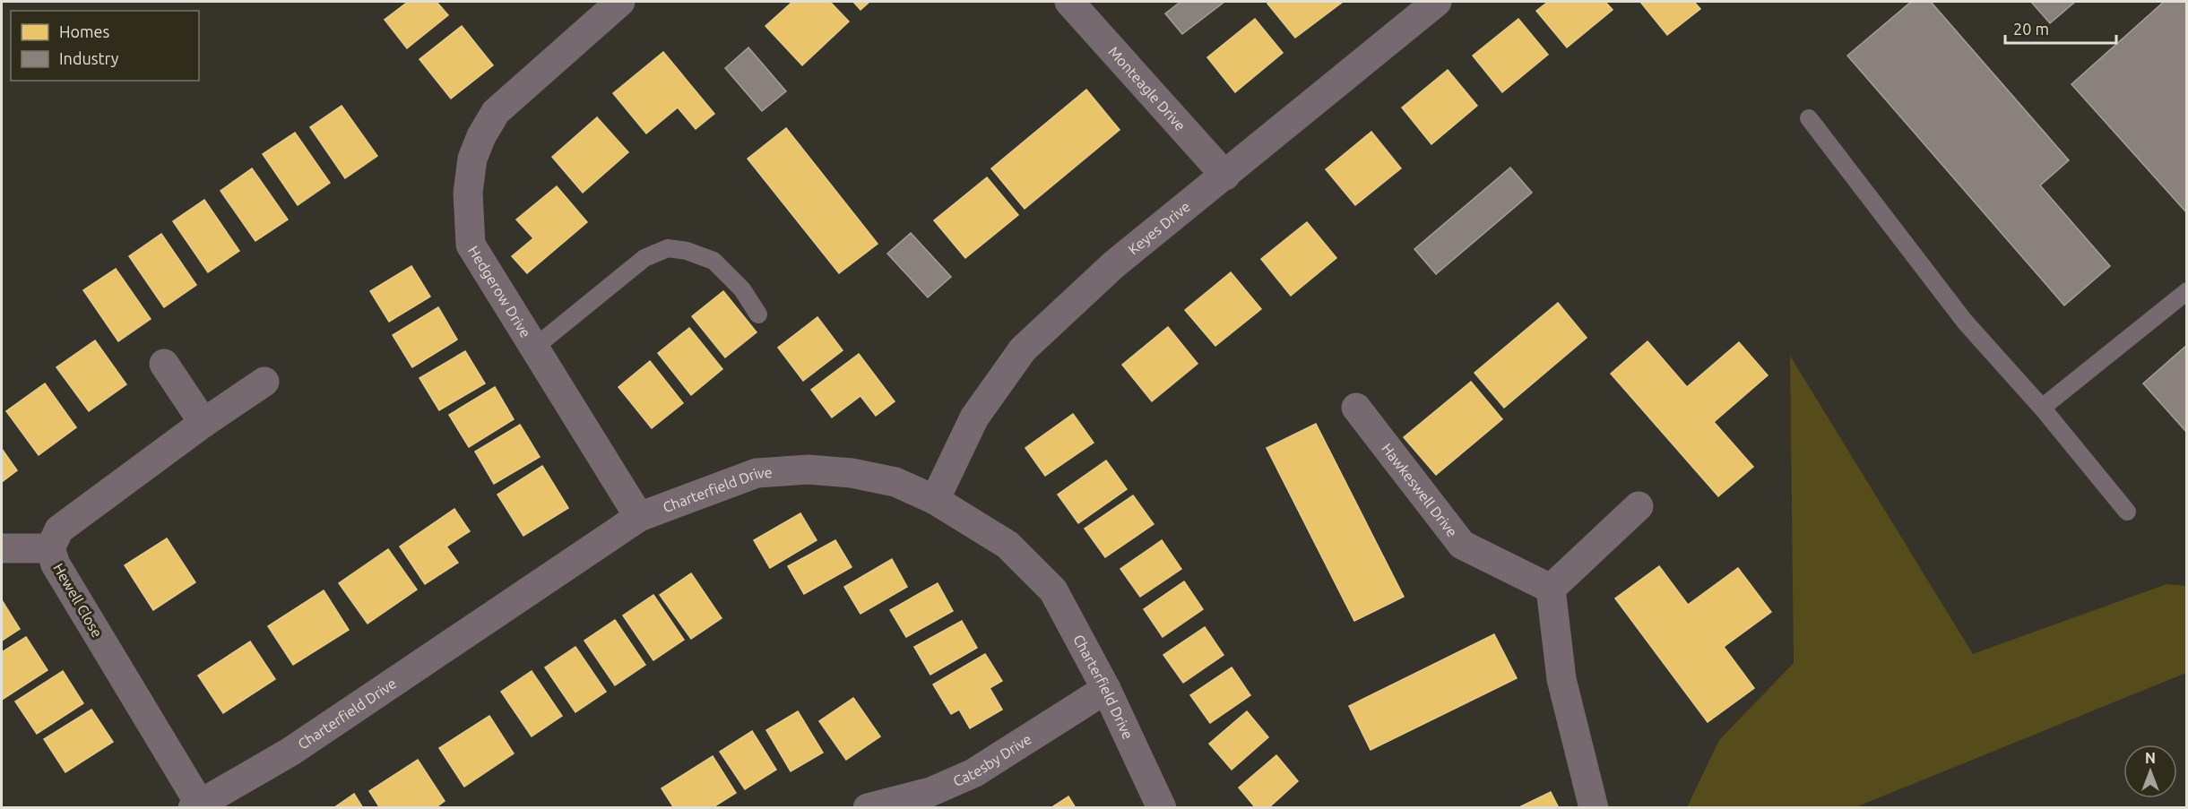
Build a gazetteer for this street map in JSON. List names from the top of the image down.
{
  "streets": {
    "street": [
      "Monteagle Drive",
      "Keyes Drive",
      "Hedgerow Drive",
      "Hawkeswell Drive",
      "Charterfield Drive",
      "Hewell Close",
      "Catesby Drive"
    ]
  },
  "crossings": [
    ["Monteagle Drive", "Keyes Drive"],
    ["Keyes Drive", "Charterfield Drive"],
    ["Hedgerow Drive", "Charterfield Drive"],
    ["Charterfield Drive", "Hewell Close"],
    ["Charterfield Drive", "Catesby Drive"]
  ],
  "legend": ["Homes", "Industry"],
  "scale_bar": "20 m",
  "north": "top"
}
